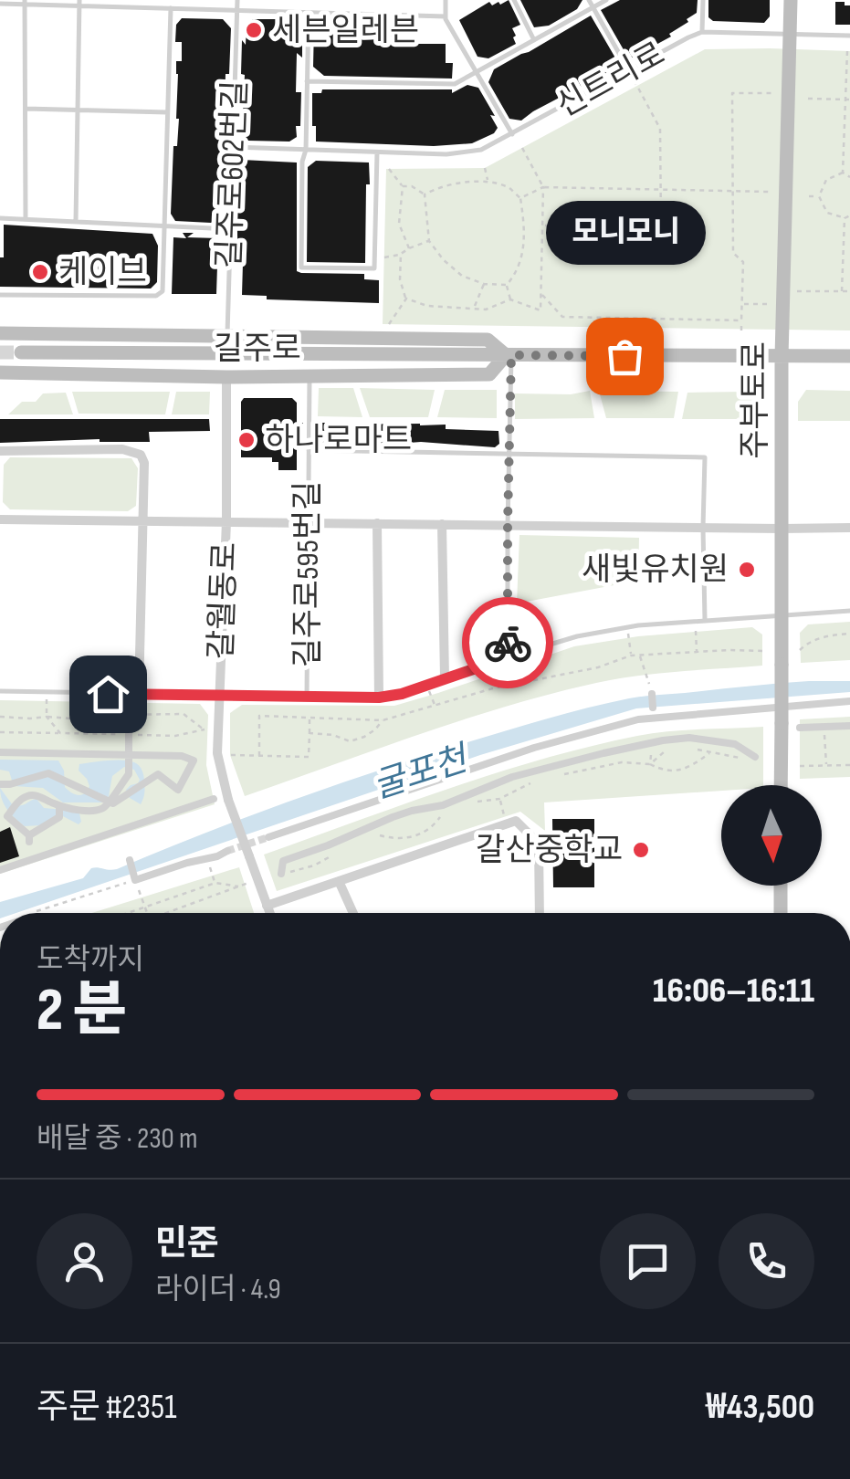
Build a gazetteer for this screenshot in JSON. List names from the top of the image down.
{
  "streets": {
    "main road": ["길주로", "주부토로"],
    "street": ["갈월동로"],
    "lane": ["신트리로", "길주로602번길", "길주로595번길"]
  },
  "crossings": [
    ["신트리로", "길주로602번길"],
    ["신트리로", "주부토로"],
    ["길주로602번길", "길주로"],
    ["길주로", "주부토로"],
    ["길주로", "길주로595번길"],
    ["길주로", "갈월동로"]
  ],
  "water": ["굴포천"],
  "places": [
    "세븐일레븐",
    "케이브",
    "모니모니",
    "하나로마트",
    "새빛유치원",
    "갈산중학교"
  ],
  "north": "bottom",
  "page": {
    "bubble": "모니모니",
    "heading": ["2 분", "도착까지", "16:06–16:11"],
    "panel": [
      "민준",
      "라이더 · 4.9",
      "주문 #2351",
      "₩43,500"
    ],
    "bar": "배달 중 · 230 m"
  }
}
